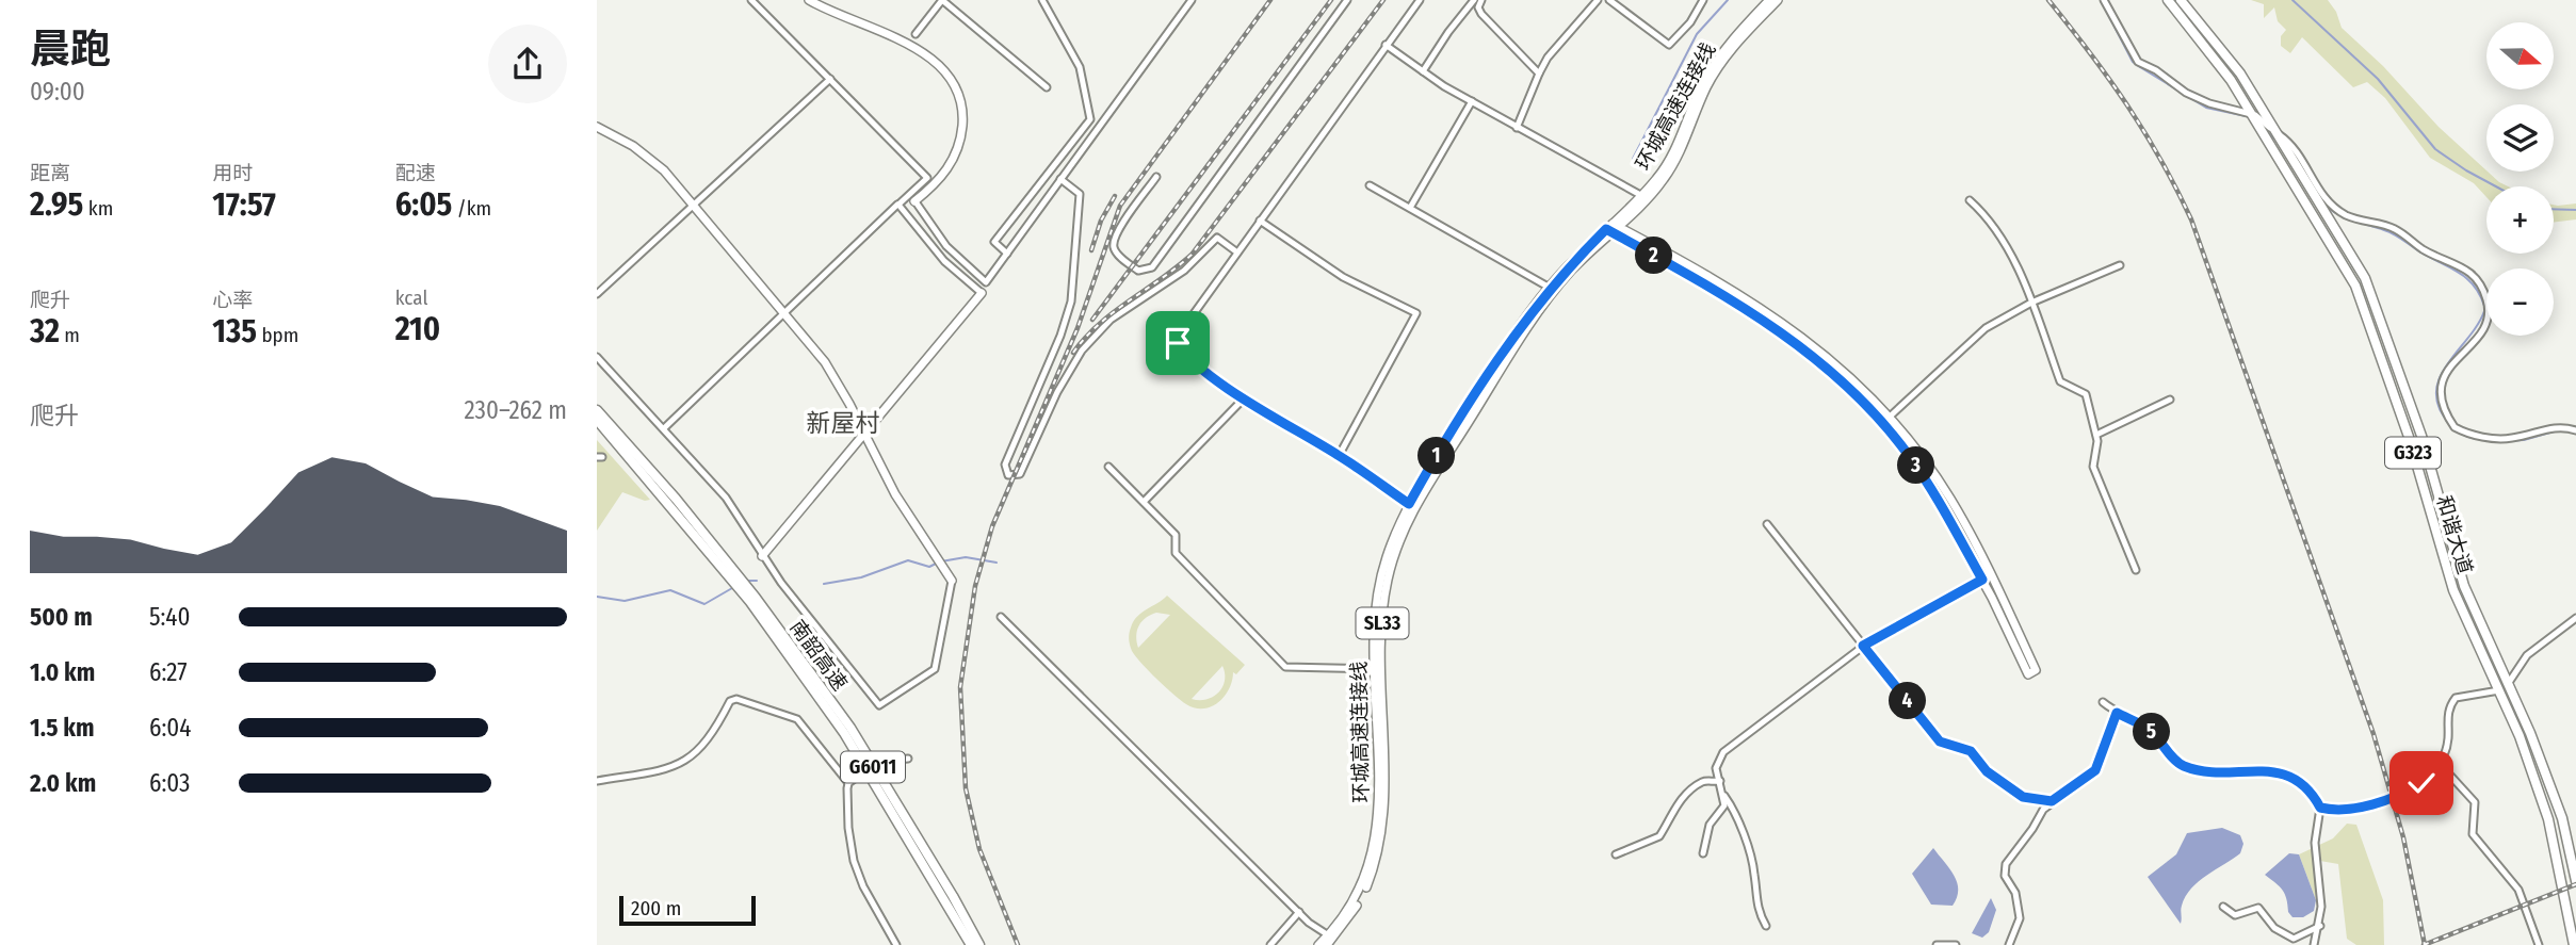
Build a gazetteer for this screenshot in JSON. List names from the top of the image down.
{
  "streets": {
    "highway": [
      "G323",
      "和谐大道",
      "南韶高速",
      "G6011"
    ],
    "main road": ["环城高速连接线", "SL33"]
  },
  "districts": ["新屋村"],
  "scale_bar": "200 m",
  "north": "right",
  "page": {
    "heading": ["晨跑", "09:00"],
    "map_buttons": ["+", "−"],
    "stats": [
      ["距离", "2.95 km"],
      ["用时", "17:57"],
      ["配速", "6:05 /km"],
      ["爬升", "32 m"],
      ["心率", "135 bpm"],
      ["kcal", "210"]
    ],
    "pins": [
      "2",
      "1",
      "3",
      "4",
      "5"
    ],
    "chart": ["爬升", "230–262 m"],
    "list": [
      {
        "name": "500 m",
        "note": "5:40"
      },
      {
        "name": "1.0 km",
        "note": "6:27"
      },
      {
        "name": "1.5 km",
        "note": "6:04"
      },
      {
        "name": "2.0 km",
        "note": "6:03"
      }
    ],
    "scale": "200 m"
  }
}
